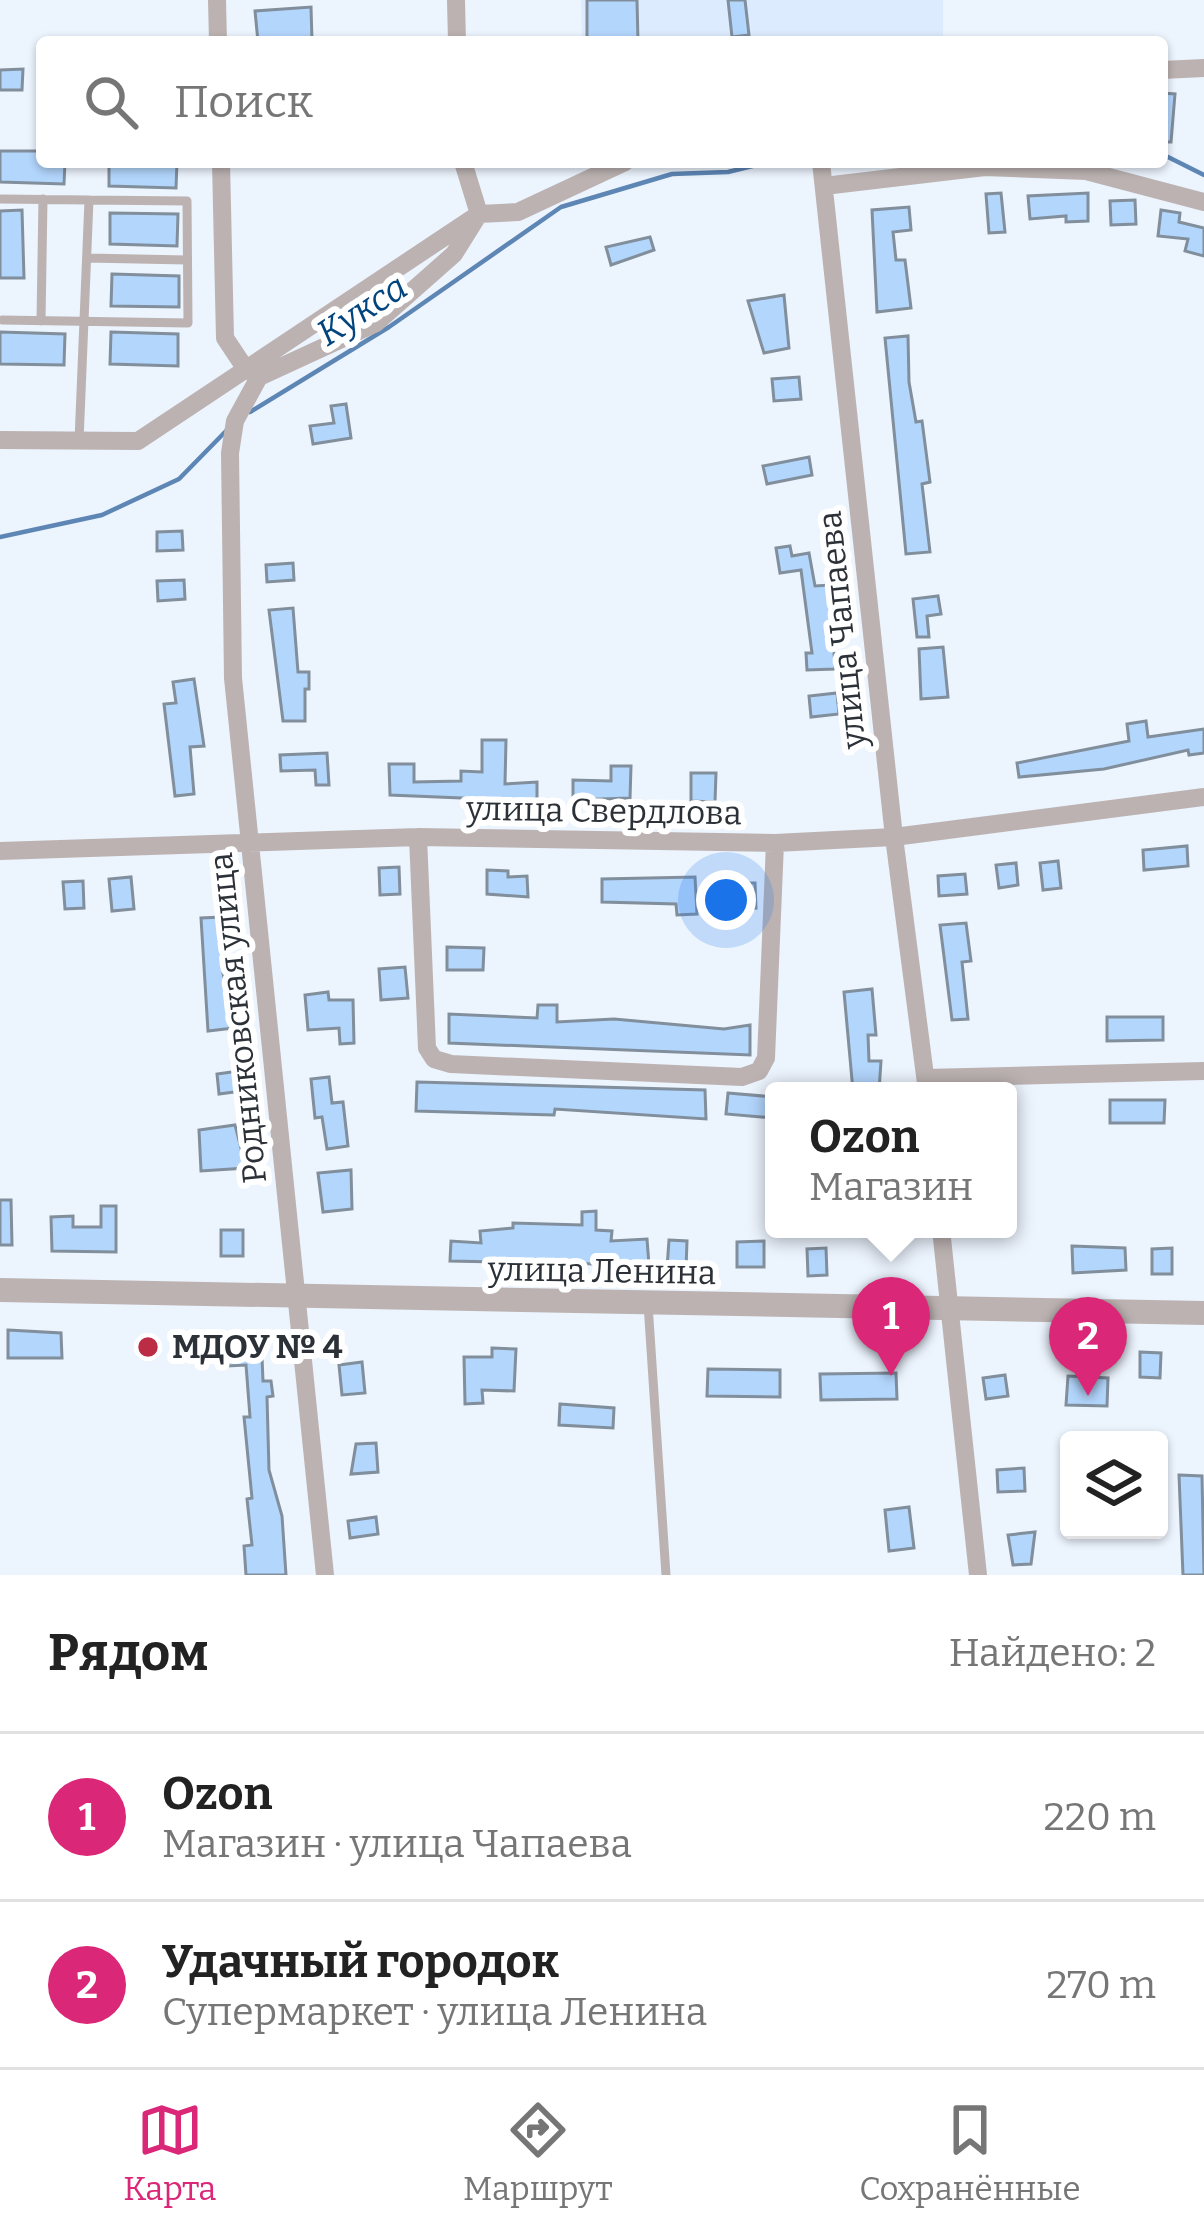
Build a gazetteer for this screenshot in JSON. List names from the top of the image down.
{
  "streets": {
    "street": [
      "улица Чапаева",
      "улица Свердлова",
      "Родниковская улица",
      "улица Ленина"
    ]
  },
  "crossings": [
    ["улица Чапаева", "улица Свердлова"],
    ["улица Свердлова", "Родниковская улица"],
    ["Родниковская улица", "улица Ленина"]
  ],
  "water": ["Кукса"],
  "places": ["МДОУ № 4"],
  "page": {
    "search": "Поиск",
    "popup": ["Ozon", "Магазин"],
    "pins": ["1", "2"],
    "heading": ["Рядом", "Найдено: 2"],
    "list": [
      {
        "mark": "1",
        "name": "Ozon",
        "note": "Магазин · улица Чапаева",
        "value": "220 m"
      },
      {
        "mark": "2",
        "name": "Удачный городок",
        "note": "Супермаркет · улица Ленина",
        "value": "270 m"
      }
    ],
    "nav": ["Карта", "Маршрут", "Сохранённые"]
  }
}
